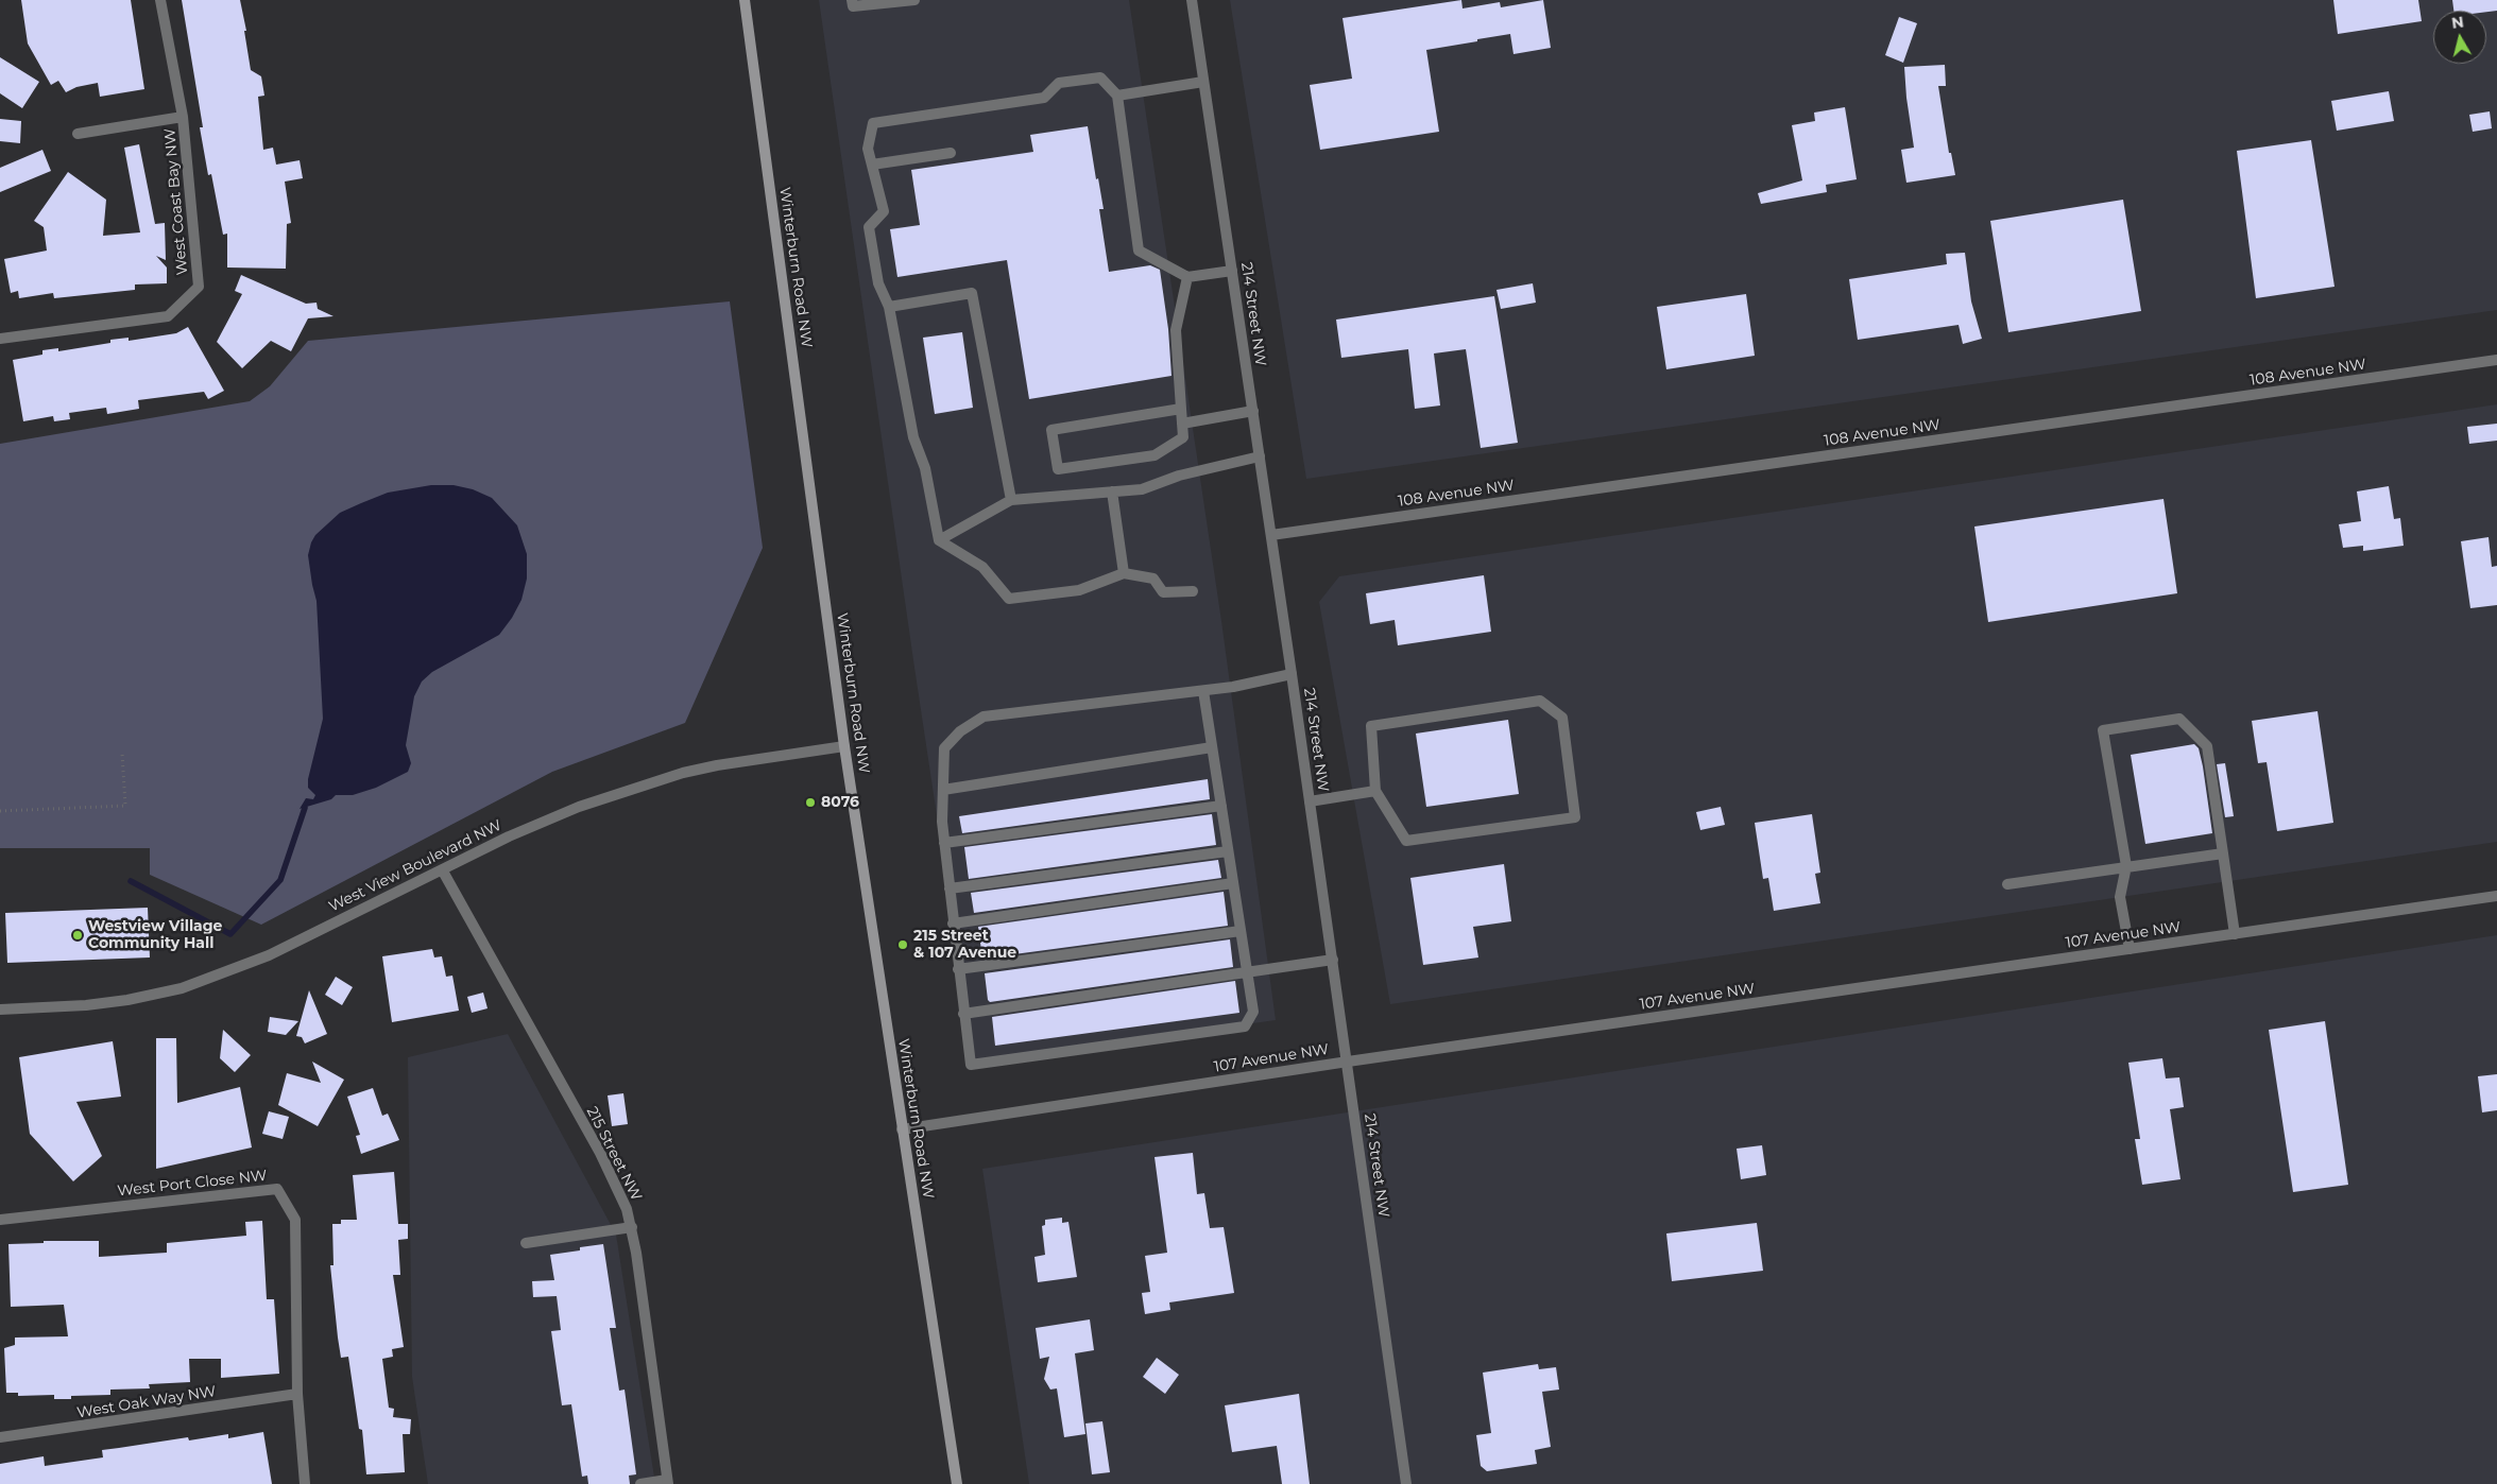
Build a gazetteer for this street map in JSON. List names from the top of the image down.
{
  "streets": {
    "main road": ["Winterburn Road NW"],
    "street": [
      "West Coast Bay NW",
      "214 Street NW",
      "108 Avenue NW",
      "West View Boulevard NW",
      "107 Avenue NW",
      "215 Street NW",
      "West Port Close NW",
      "West Oak Way NW"
    ]
  },
  "crossings": [
    ["Winterburn Road NW", "West View Boulevard NW"],
    ["Winterburn Road NW", "107 Avenue NW"],
    ["214 Street NW", "108 Avenue NW"],
    ["214 Street NW", "107 Avenue NW"],
    ["West View Boulevard NW", "215 Street NW"],
    ["West Port Close NW", "West Oak Way NW"]
  ],
  "places": ["8076", "Westview Village Community Hall", "215 Street & 107 Avenue"],
  "north": "top"
}
